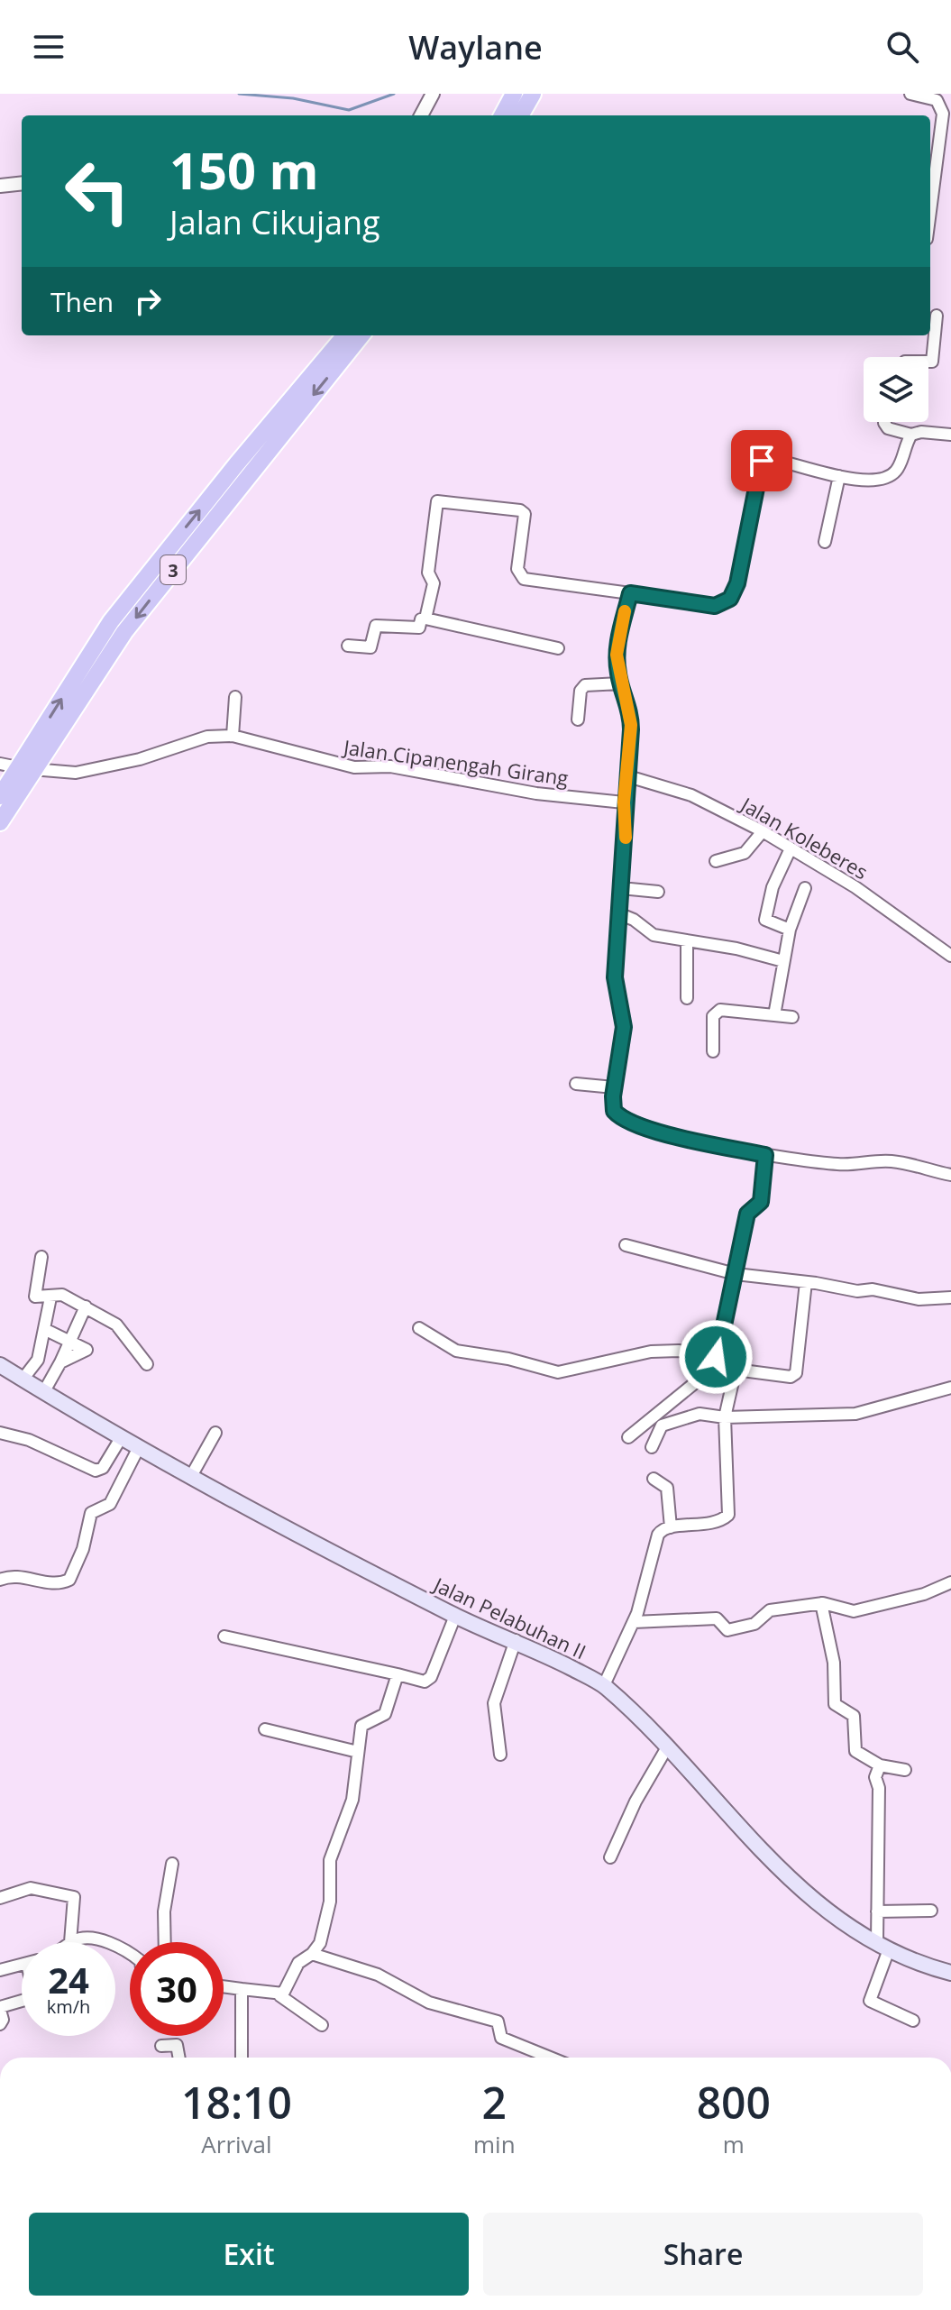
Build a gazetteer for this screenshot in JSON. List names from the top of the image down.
{
  "streets": {
    "main road": ["3", "Jalan Pelabuhan II"],
    "street": ["Jalan Cipanengah Girang", "Jalan Koleberes"]
  },
  "crossings": [
    ["3", "Jalan Cipanengah Girang"]
  ],
  "page": {
    "header": "Waylane",
    "turn": ["150 m", "Jalan Cikujang"],
    "then": "Then",
    "speed": "24 km/h",
    "limit": "30",
    "eta": [
      "18:10",
      "Arrival",
      "2",
      "min",
      "800",
      "m"
    ],
    "buttons": ["Exit", "Share"]
  }
}
